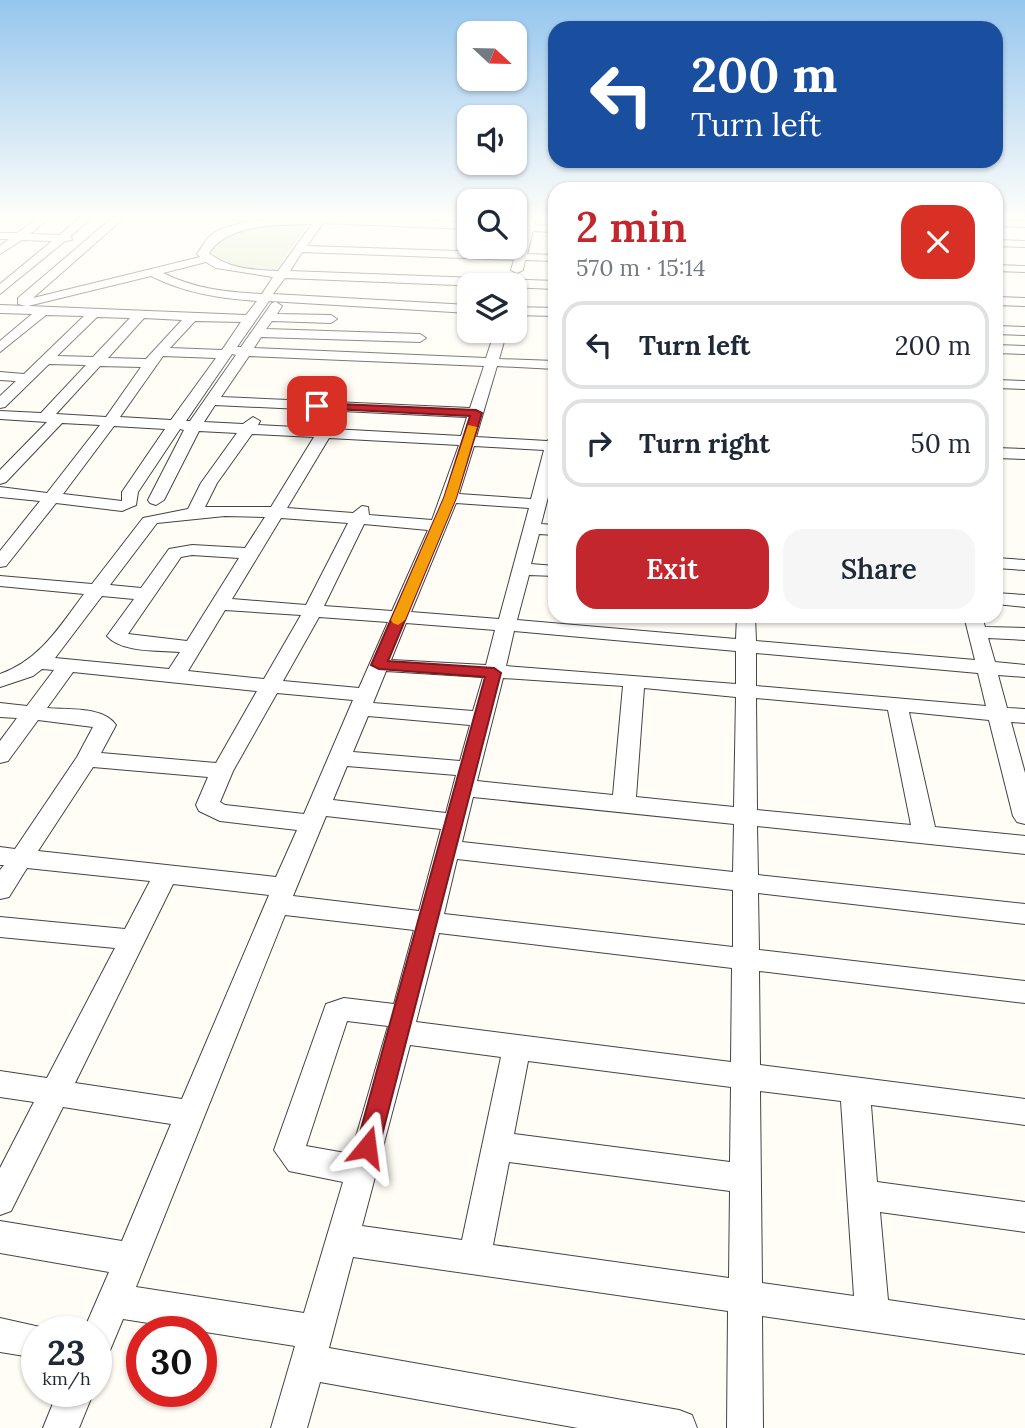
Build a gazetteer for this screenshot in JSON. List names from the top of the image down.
{
  "north": "right",
  "page": {
    "turn": ["200 m", "Turn left"],
    "heading": ["2 min", "570 m · 15:14"],
    "list": [
      {
        "name": "Turn left",
        "value": "200 m"
      },
      {
        "name": "Turn right",
        "value": "50 m"
      }
    ],
    "buttons": ["Exit", "Share"],
    "speed": "23 km/h",
    "limit": "30"
  }
}
